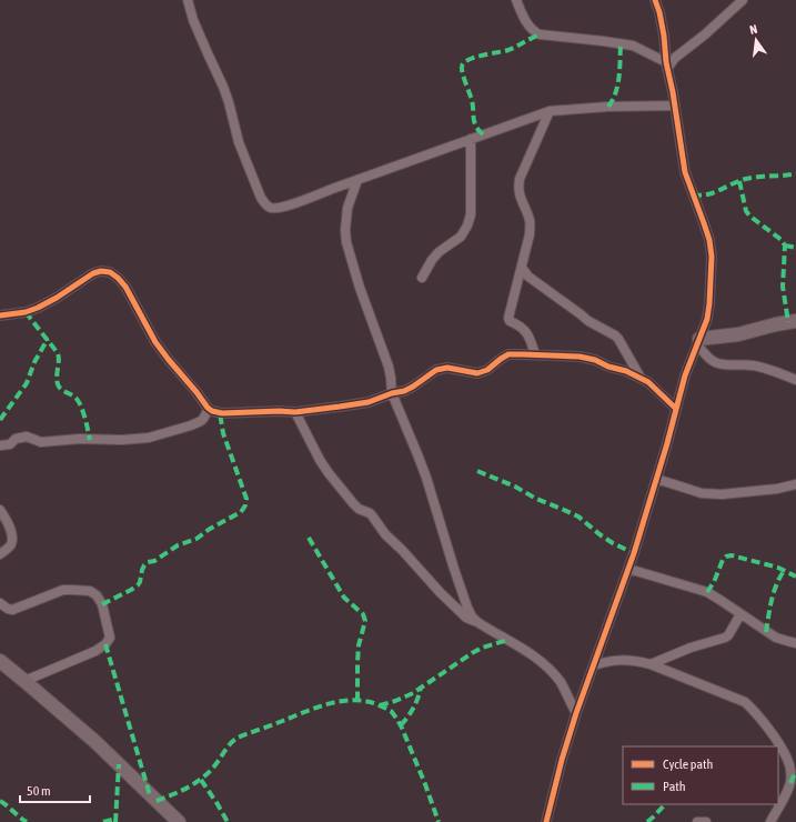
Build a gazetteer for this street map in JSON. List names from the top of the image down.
{
  "legend": ["Cycle path", "Path"],
  "scale_bar": "50 m",
  "north": "top"
}
